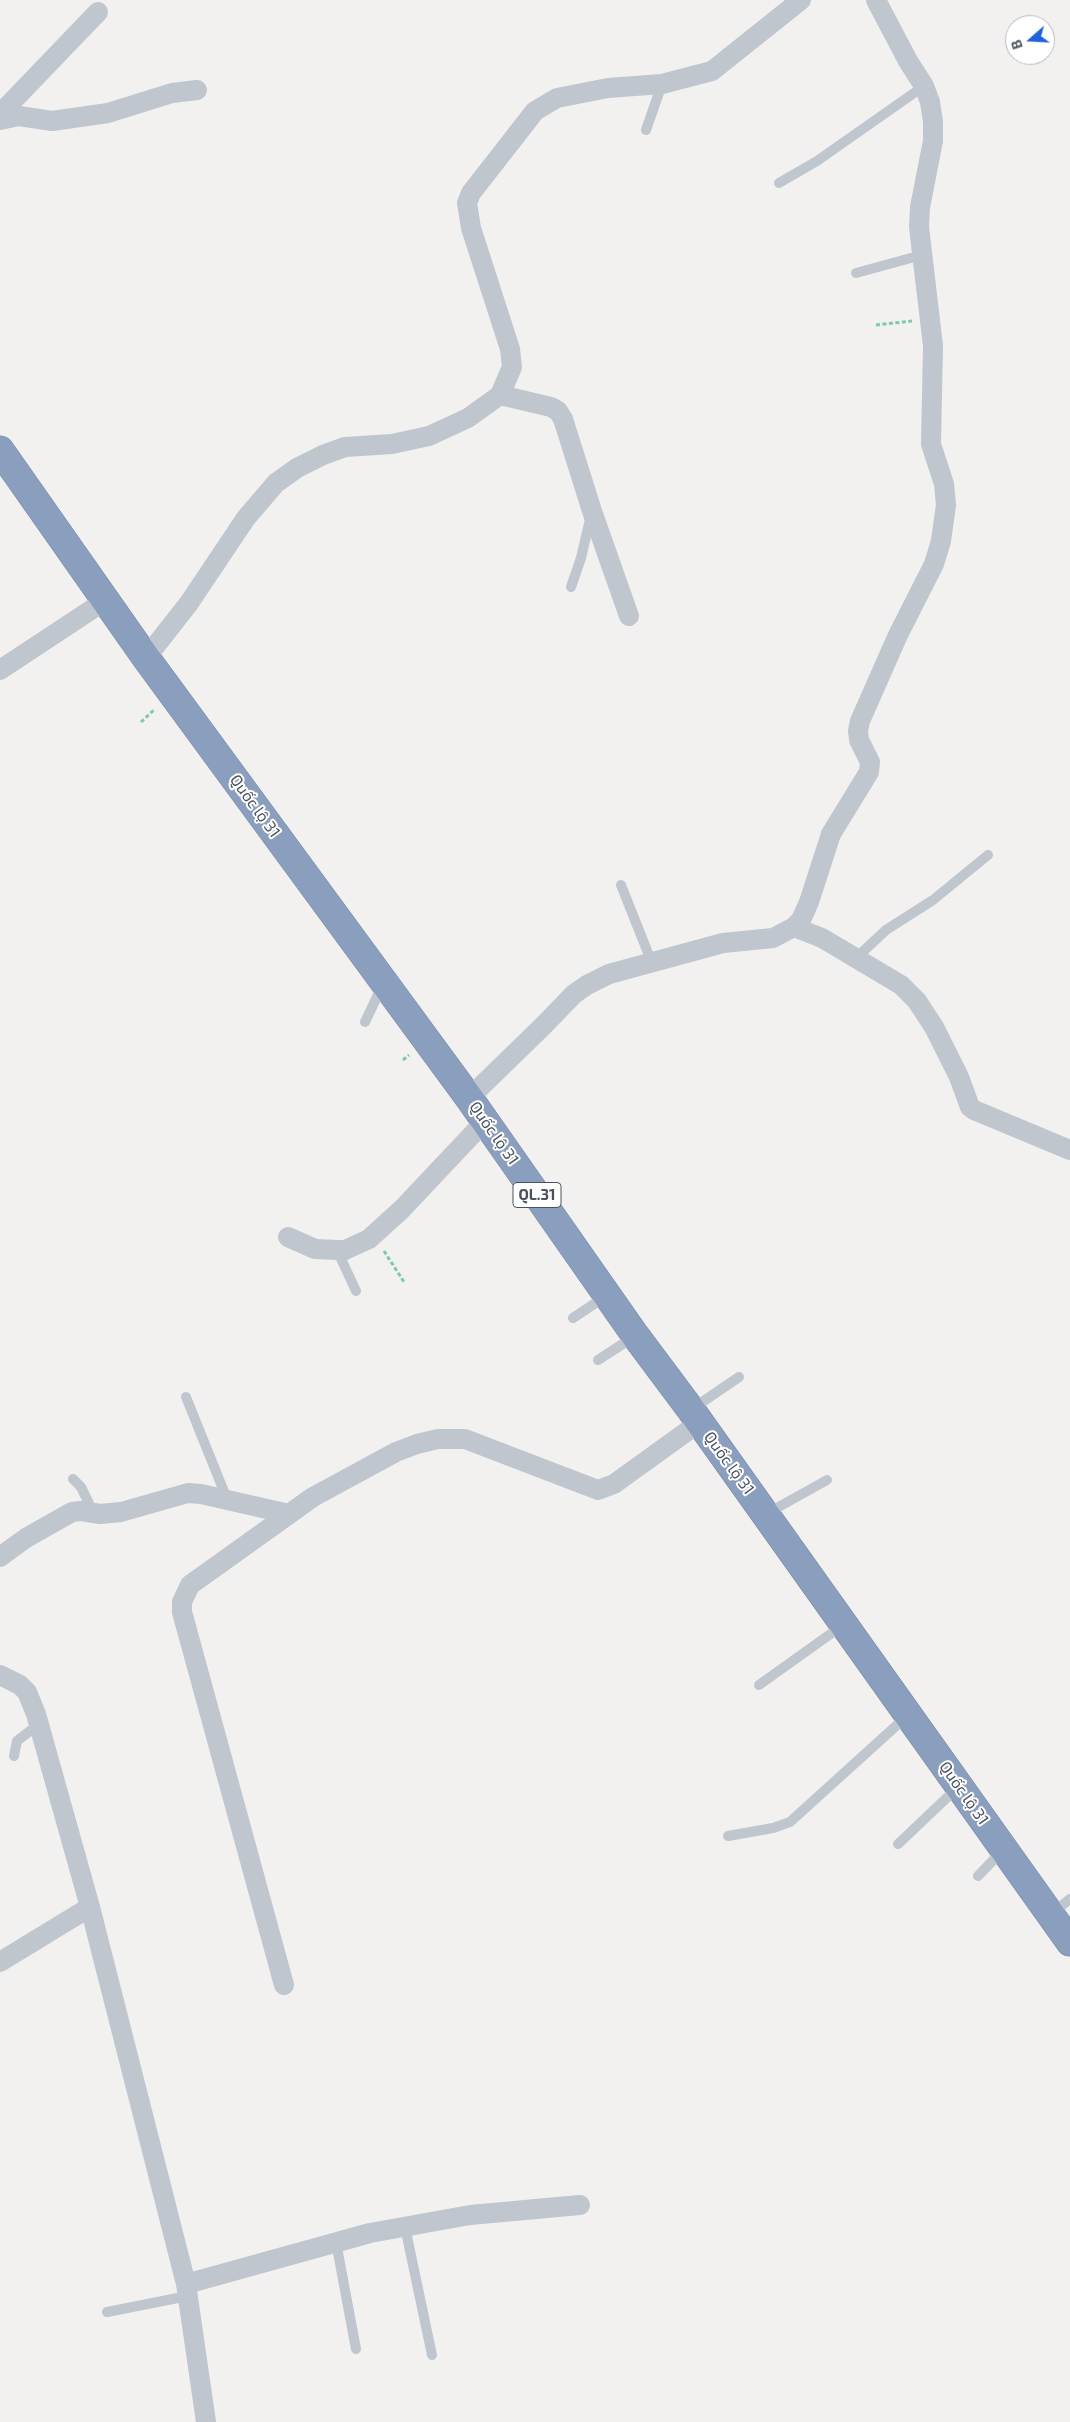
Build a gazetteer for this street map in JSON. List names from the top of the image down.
{
  "streets": {
    "highway": ["Quốc lộ 31", "QL.31"]
  },
  "north": "left"
}
